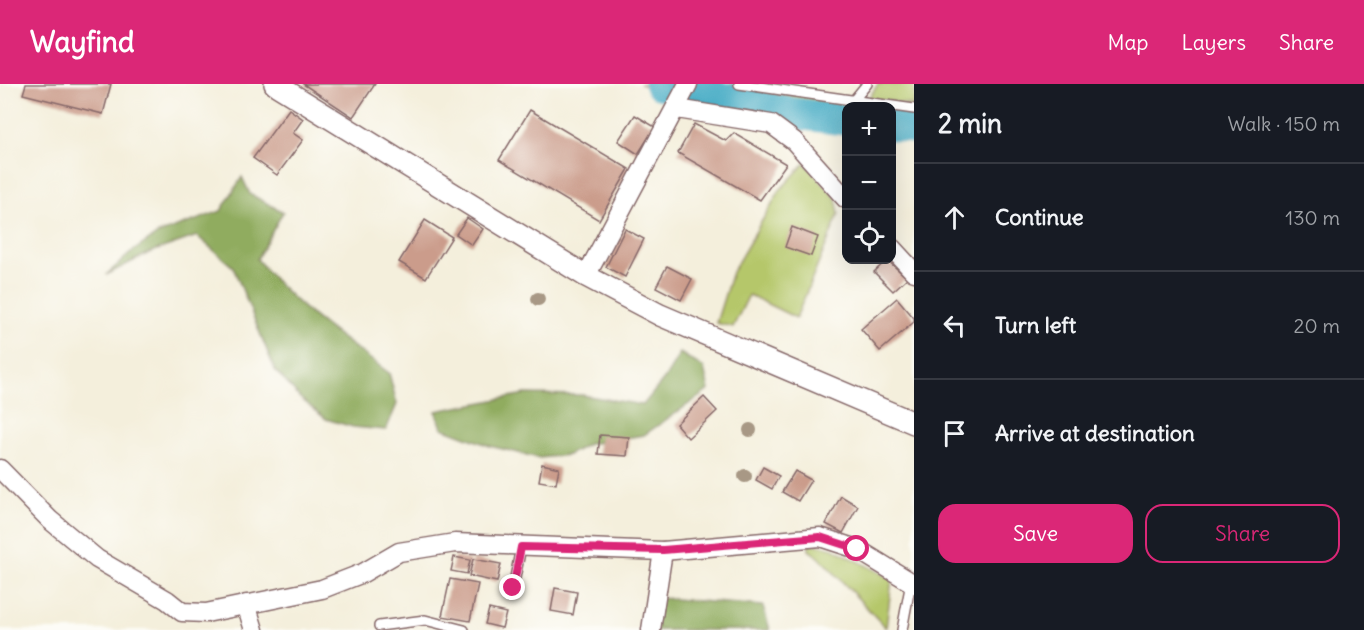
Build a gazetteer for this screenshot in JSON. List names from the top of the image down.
{
  "page": {
    "header": "Wayfind",
    "nav": ["Map", "Layers", "Share"],
    "heading": ["2 min", "Walk · 150 m"],
    "map_buttons": ["+", "−"],
    "list": [
      ["Continue", "130 m"],
      ["Turn left", "20 m"],
      "Arrive at destination"
    ],
    "buttons": ["Save", "Share"]
  }
}
